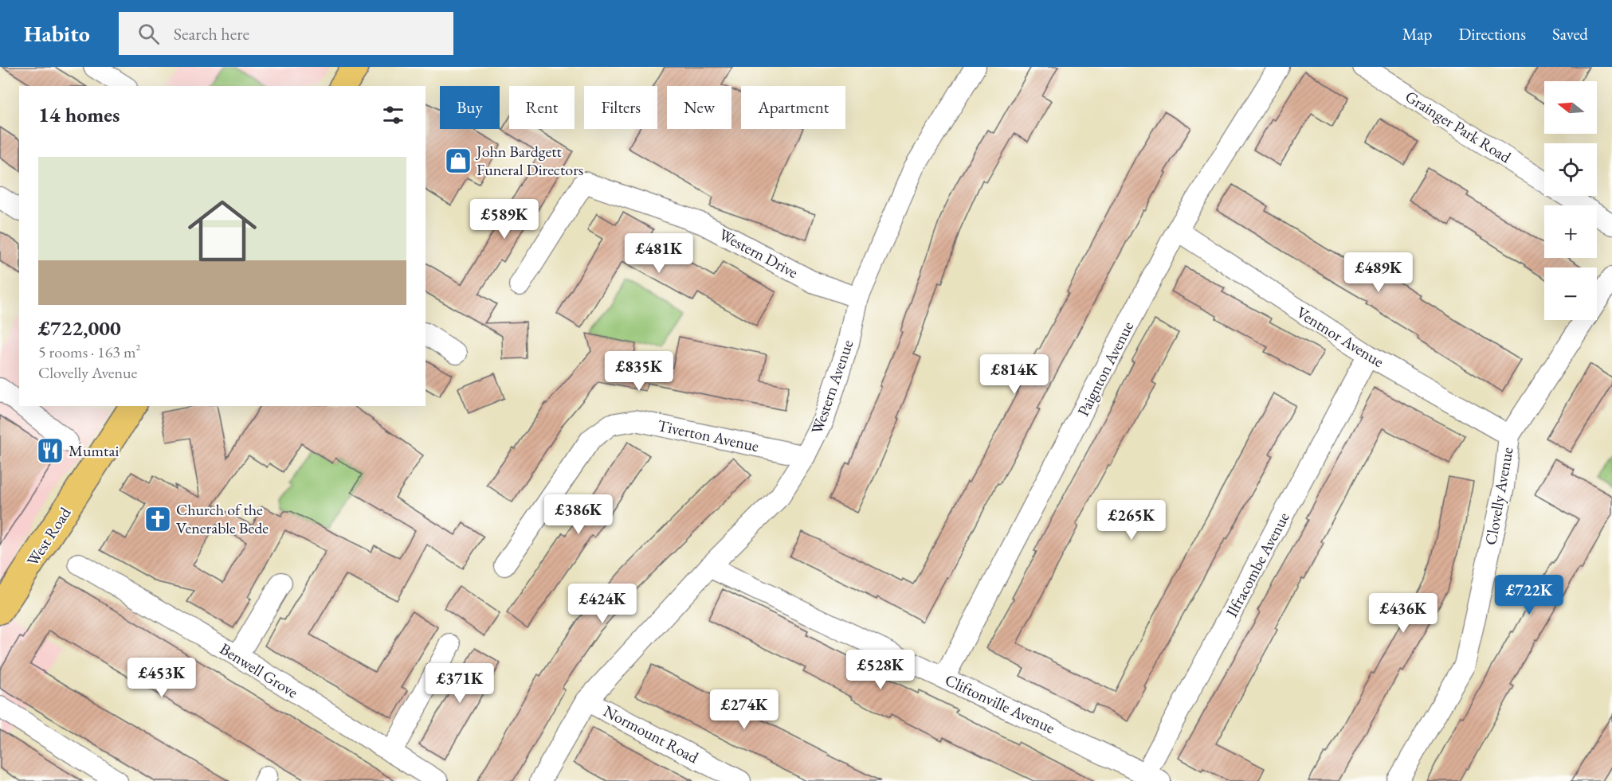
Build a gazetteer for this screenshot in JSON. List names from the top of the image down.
{
  "streets": {
    "main road": ["West Road"],
    "street": [
      "Grainger Park Road",
      "Western Drive",
      "Ventnor Avenue",
      "Paignton Avenue",
      "Western Avenue",
      "Tiverton Avenue",
      "Clovelly Avenue",
      "Ilfracombe Avenue",
      "Benwell Grove",
      "Cliftonville Avenue",
      "Normount Road"
    ]
  },
  "crossings": [
    ["Western Drive", "Western Avenue"],
    ["Ventnor Avenue", "Paignton Avenue"],
    ["Ventnor Avenue", "Clovelly Avenue"],
    ["Ventnor Avenue", "Ilfracombe Avenue"],
    ["Paignton Avenue", "Cliftonville Avenue"],
    ["Western Avenue", "Tiverton Avenue"],
    ["Western Avenue", "Cliftonville Avenue"],
    ["Western Avenue", "Normount Road"],
    ["Ilfracombe Avenue", "Cliftonville Avenue"]
  ],
  "places": {
    "shop": ["John Bardgett Funeral Directors"],
    "restaurant": ["Mumtai"],
    "church": ["Church of the Venerable Bede"]
  },
  "north": "left",
  "page": {
    "header": "Habito",
    "search": "Search here",
    "nav": ["Map", "Directions", "Saved"],
    "map_buttons": ["+", "−"],
    "chip": [
      "Buy",
      "Rent",
      "Filters",
      "New",
      "Apartment"
    ],
    "heading": "14 homes",
    "list": [
      {
        "name": "£722,000",
        "note": "5 rooms · 163 m² · Clovelly Avenue"
      }
    ],
    "price": [
      "£589K",
      "£481K",
      "£489K",
      "£835K",
      "£814K",
      "£386K",
      "£265K",
      "£722K",
      "£424K",
      "£436K",
      "£528K",
      "£453K",
      "£371K",
      "£274K"
    ]
  }
}
